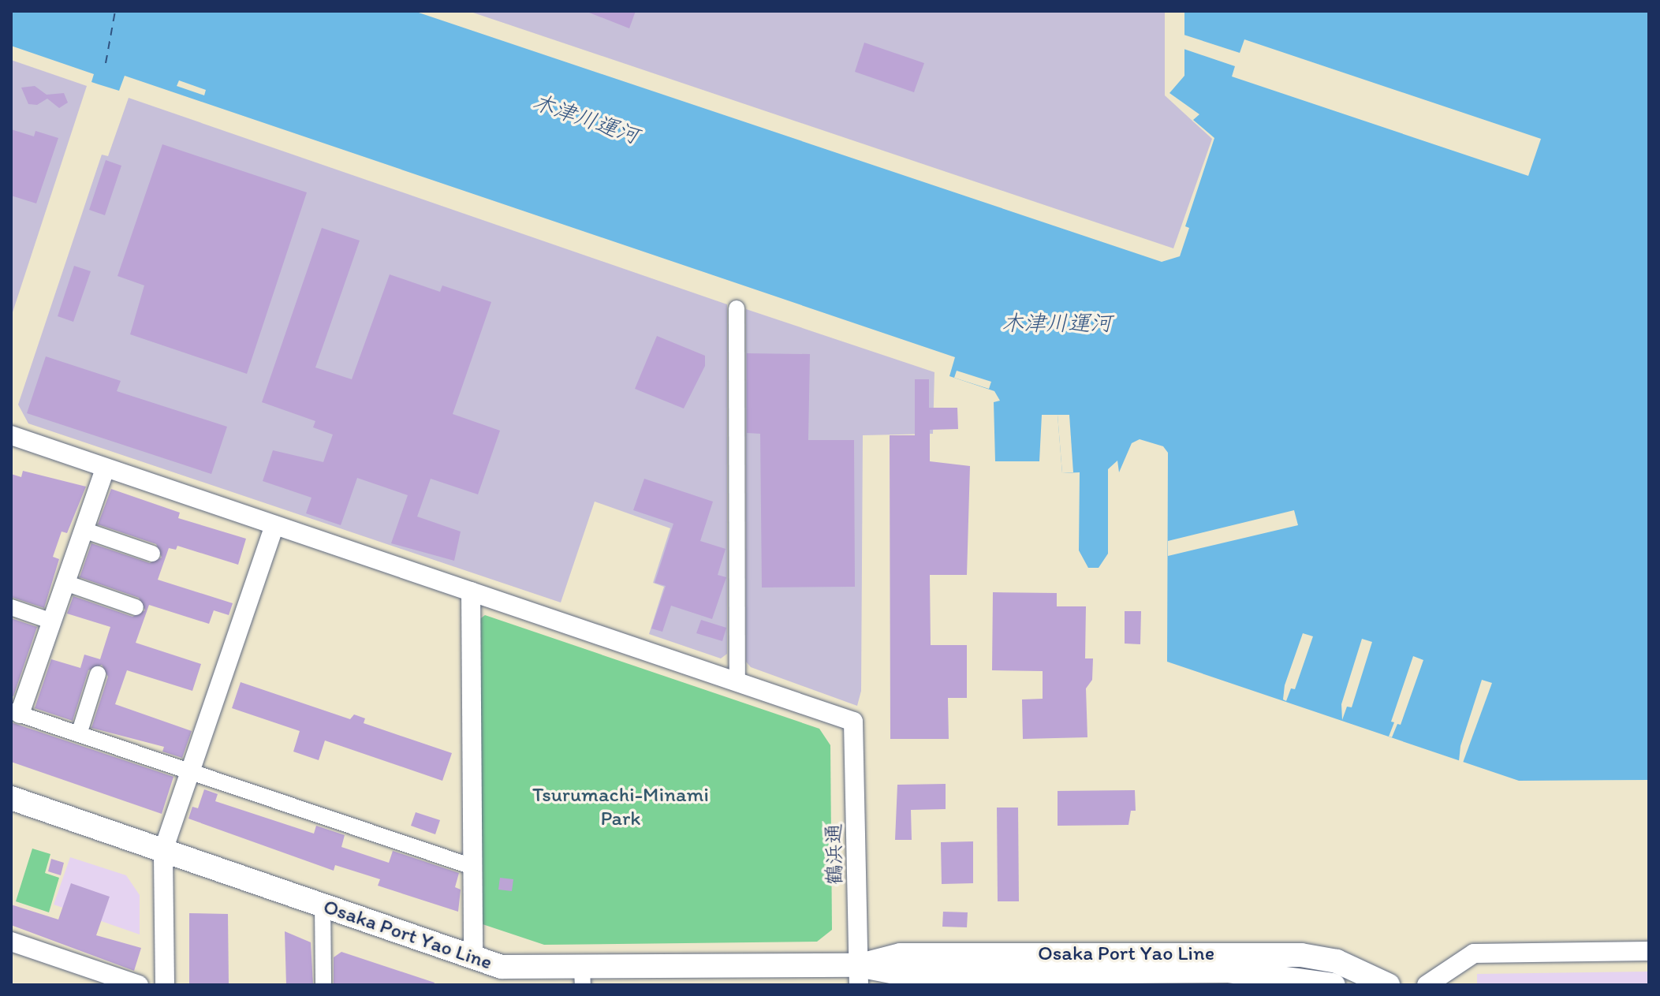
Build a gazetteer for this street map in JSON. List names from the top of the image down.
{
  "streets": {
    "main road": ["Osaka Port Yao Line"],
    "street": ["鶴浜通"]
  },
  "crossings": [
    ["鶴浜通", "Osaka Port Yao Line"]
  ],
  "water": ["木津川運河"],
  "parks": ["Tsurumachi-Minami Park"]
}
